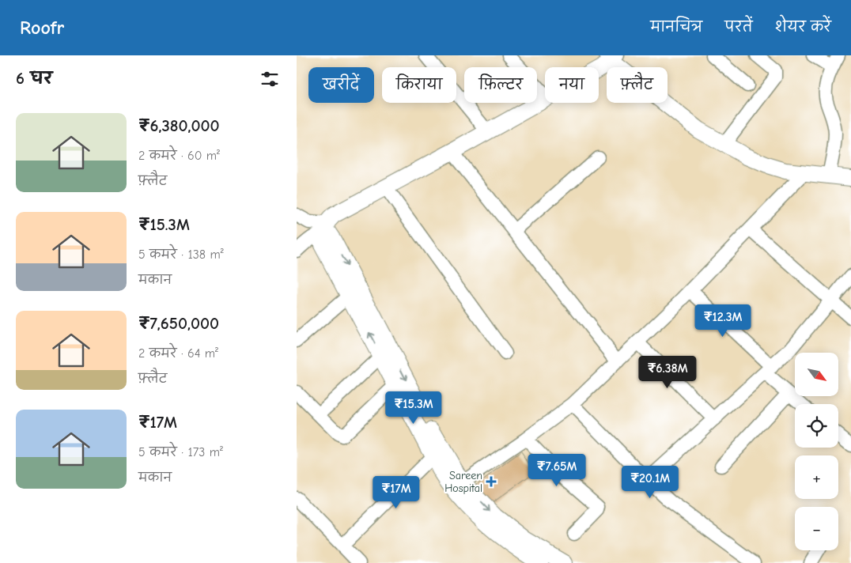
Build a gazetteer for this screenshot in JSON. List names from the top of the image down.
{
  "places": {
    "health": ["Sareen Hospital"]
  },
  "north": "bottom right",
  "page": {
    "header": "Roofr",
    "nav": ["मानचित्र", "परतें", "शेयर करें"],
    "heading": "6 घर",
    "chip": [
      "खरीदें",
      "किराया",
      "फ़िल्टर",
      "नया",
      "फ़्लैट"
    ],
    "list": [
      {
        "name": "₹6,380,000",
        "note": "2 कमरे · 60 m² · फ़्लैट"
      },
      {
        "name": "₹15.3M",
        "note": "5 कमरे · 138 m² · मकान"
      },
      {
        "name": "₹7,650,000",
        "note": "2 कमरे · 64 m² · फ़्लैट"
      },
      {
        "name": "₹17M",
        "note": "5 कमरे · 173 m² · मकान"
      }
    ],
    "price": [
      "₹12.3M",
      "₹6.38M",
      "₹15.3M",
      "₹7.65M",
      "₹20.1M",
      "₹17M"
    ],
    "map_buttons": ["+", "−"]
  }
}
